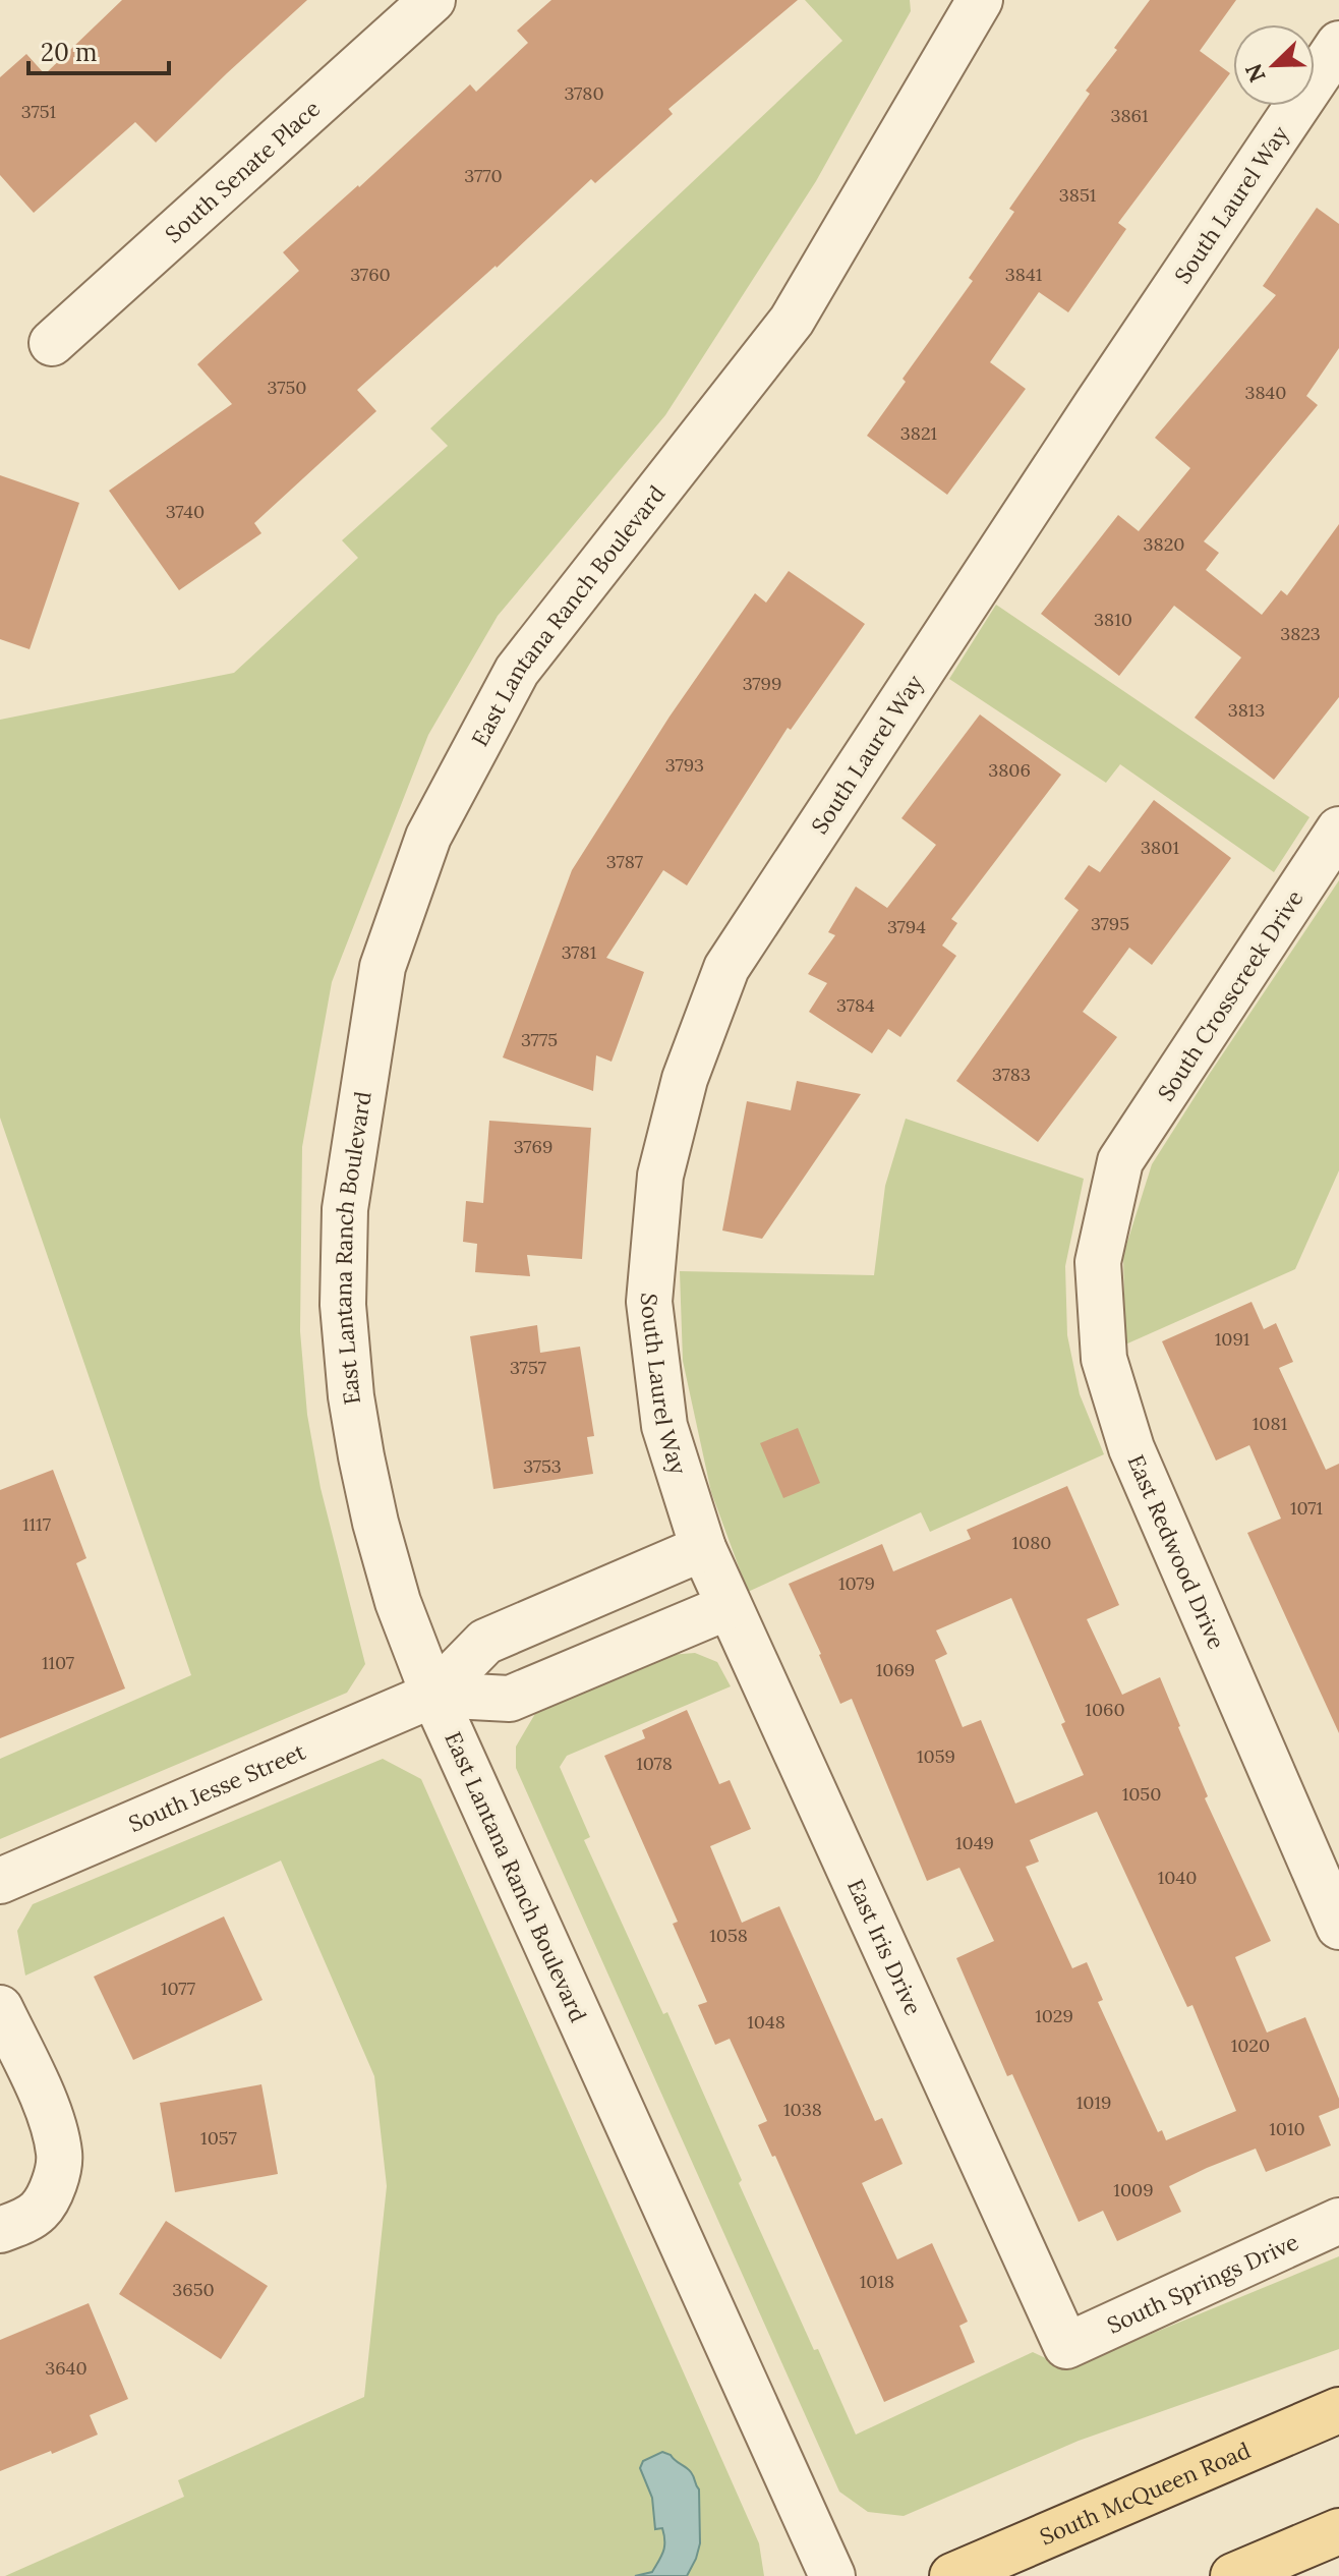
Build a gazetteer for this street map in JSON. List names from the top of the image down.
{
  "streets": {
    "main road": ["South McQueen Road"],
    "street": [
      "South Senate Place",
      "South Laurel Way",
      "East Lantana Ranch Boulevard",
      "South Crosscreek Drive",
      "East Redwood Drive",
      "South Jesse Street",
      "East Iris Drive",
      "South Springs Drive"
    ]
  },
  "crossings": [
    ["South Laurel Way", "South Jesse Street"],
    ["South Laurel Way", "East Iris Drive"],
    ["East Lantana Ranch Boulevard", "South Jesse Street"],
    ["South Crosscreek Drive", "East Redwood Drive"],
    ["South Jesse Street", "East Iris Drive"],
    ["East Iris Drive", "South Springs Drive"]
  ],
  "house_numbers": [
    "3780",
    "3751",
    "3861",
    "3770",
    "3851",
    "3760",
    "3841",
    "3750",
    "3840",
    "3821",
    "3740",
    "3820",
    "3810",
    "3823",
    "3799",
    "3813",
    "3793",
    "3806",
    "3801",
    "3787",
    "3795",
    "3794",
    "3781",
    "3784",
    "3775",
    "3783",
    "3769",
    "1091",
    "3757",
    "1081",
    "3753",
    "1071",
    "1117",
    "1080",
    "1079",
    "1107",
    "1069",
    "1060",
    "1059",
    "1078",
    "1050",
    "1049",
    "1040",
    "1058",
    "1077",
    "1029",
    "1048",
    "1020",
    "1019",
    "1038",
    "1010",
    "1057",
    "1009",
    "1018",
    "3650",
    "3640"
  ],
  "scale_bar": "20 m",
  "north": "bottom left"
}
